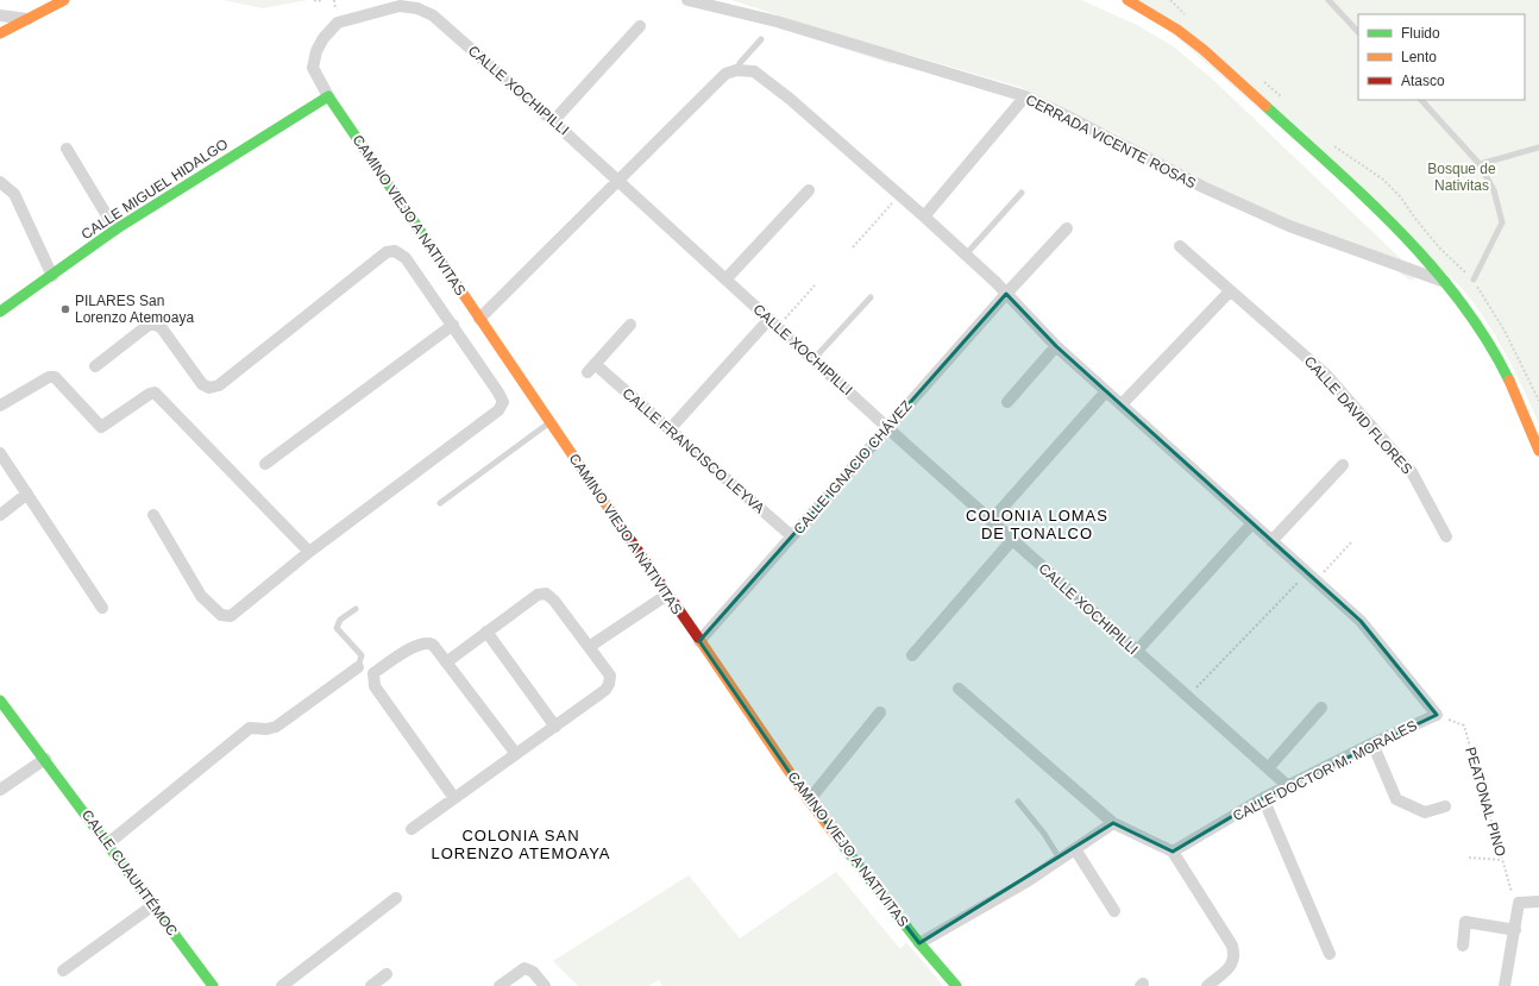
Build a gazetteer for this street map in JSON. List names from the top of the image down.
{
  "streets": {
    "street": [
      "CALLE XOCHIPILLI",
      "CERRADA VICENTE ROSAS",
      "CALLE MIGUEL HIDALGO",
      "CAMINO VIEJO A NATIVITAS",
      "CALLE DAVID FLORES",
      "CALLE FRANCISCO LEYVA",
      "CALLE IGNACIO CHÁVEZ",
      "CALLE DOCTOR M. MORALES",
      "CALLE CUAUHTÉMOC"
    ],
    "path": ["PEATONAL PINO"]
  },
  "crossings": [
    ["CALLE XOCHIPILLI", "CAMINO VIEJO A NATIVITAS"],
    ["CALLE XOCHIPILLI", "CALLE IGNACIO CHÁVEZ"],
    ["CALLE XOCHIPILLI", "CALLE DOCTOR M. MORALES"],
    ["CALLE MIGUEL HIDALGO", "CAMINO VIEJO A NATIVITAS"],
    ["CAMINO VIEJO A NATIVITAS", "CALLE IGNACIO CHÁVEZ"],
    ["CALLE FRANCISCO LEYVA", "CALLE IGNACIO CHÁVEZ"],
    ["CALLE DOCTOR M. MORALES", "PEATONAL PINO"]
  ],
  "districts": ["COLONIA LOMAS DE TONALCO", "COLONIA SAN LORENZO ATEMOAYA"],
  "parks": ["Bosque de Nativitas"],
  "places": ["PILARES San Lorenzo Atemoaya"],
  "legend": ["Fluido", "Lento", "Atasco"]
}
